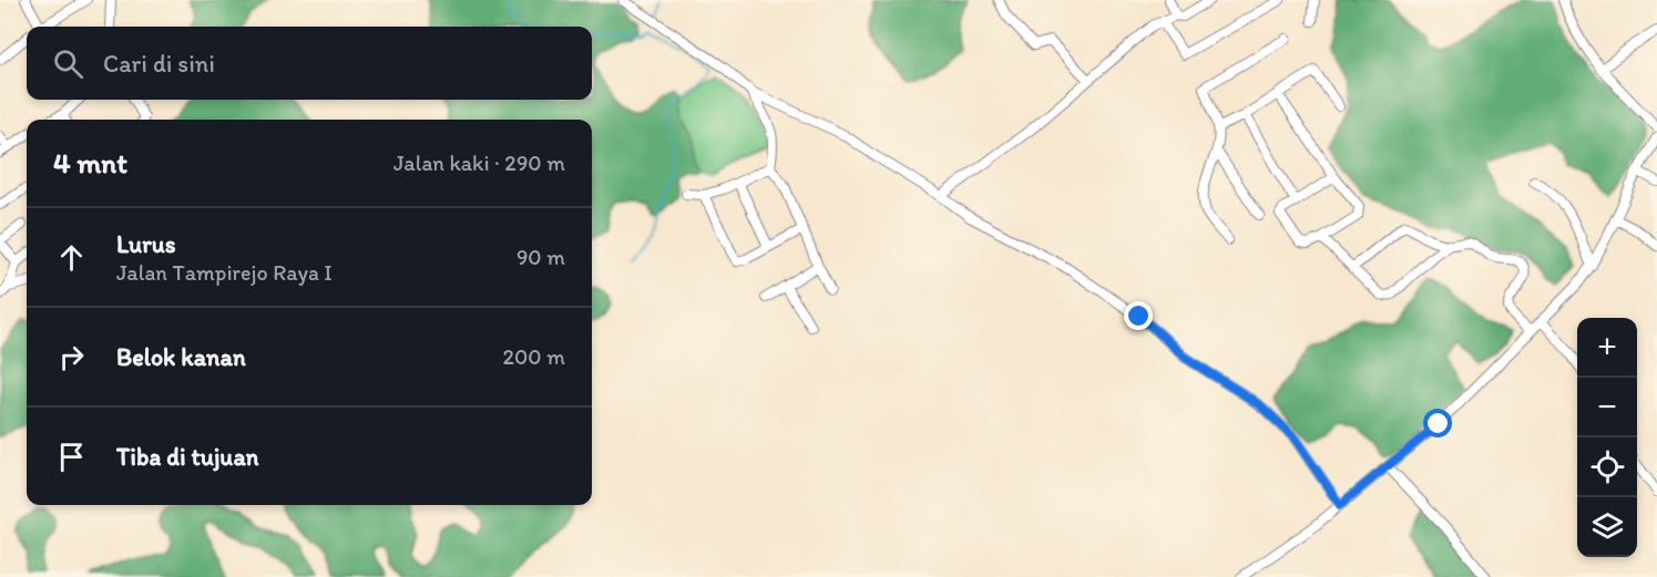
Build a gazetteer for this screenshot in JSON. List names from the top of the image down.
{
  "page": {
    "search": "Cari di sini",
    "heading": ["4 mnt", "Jalan kaki · 290 m"],
    "list": [
      ["Lurus", "Jalan Tampirejo Raya I", "90 m"],
      ["Belok kanan", "200 m"],
      "Tiba di tujuan"
    ],
    "map_buttons": ["+", "−"]
  }
}
